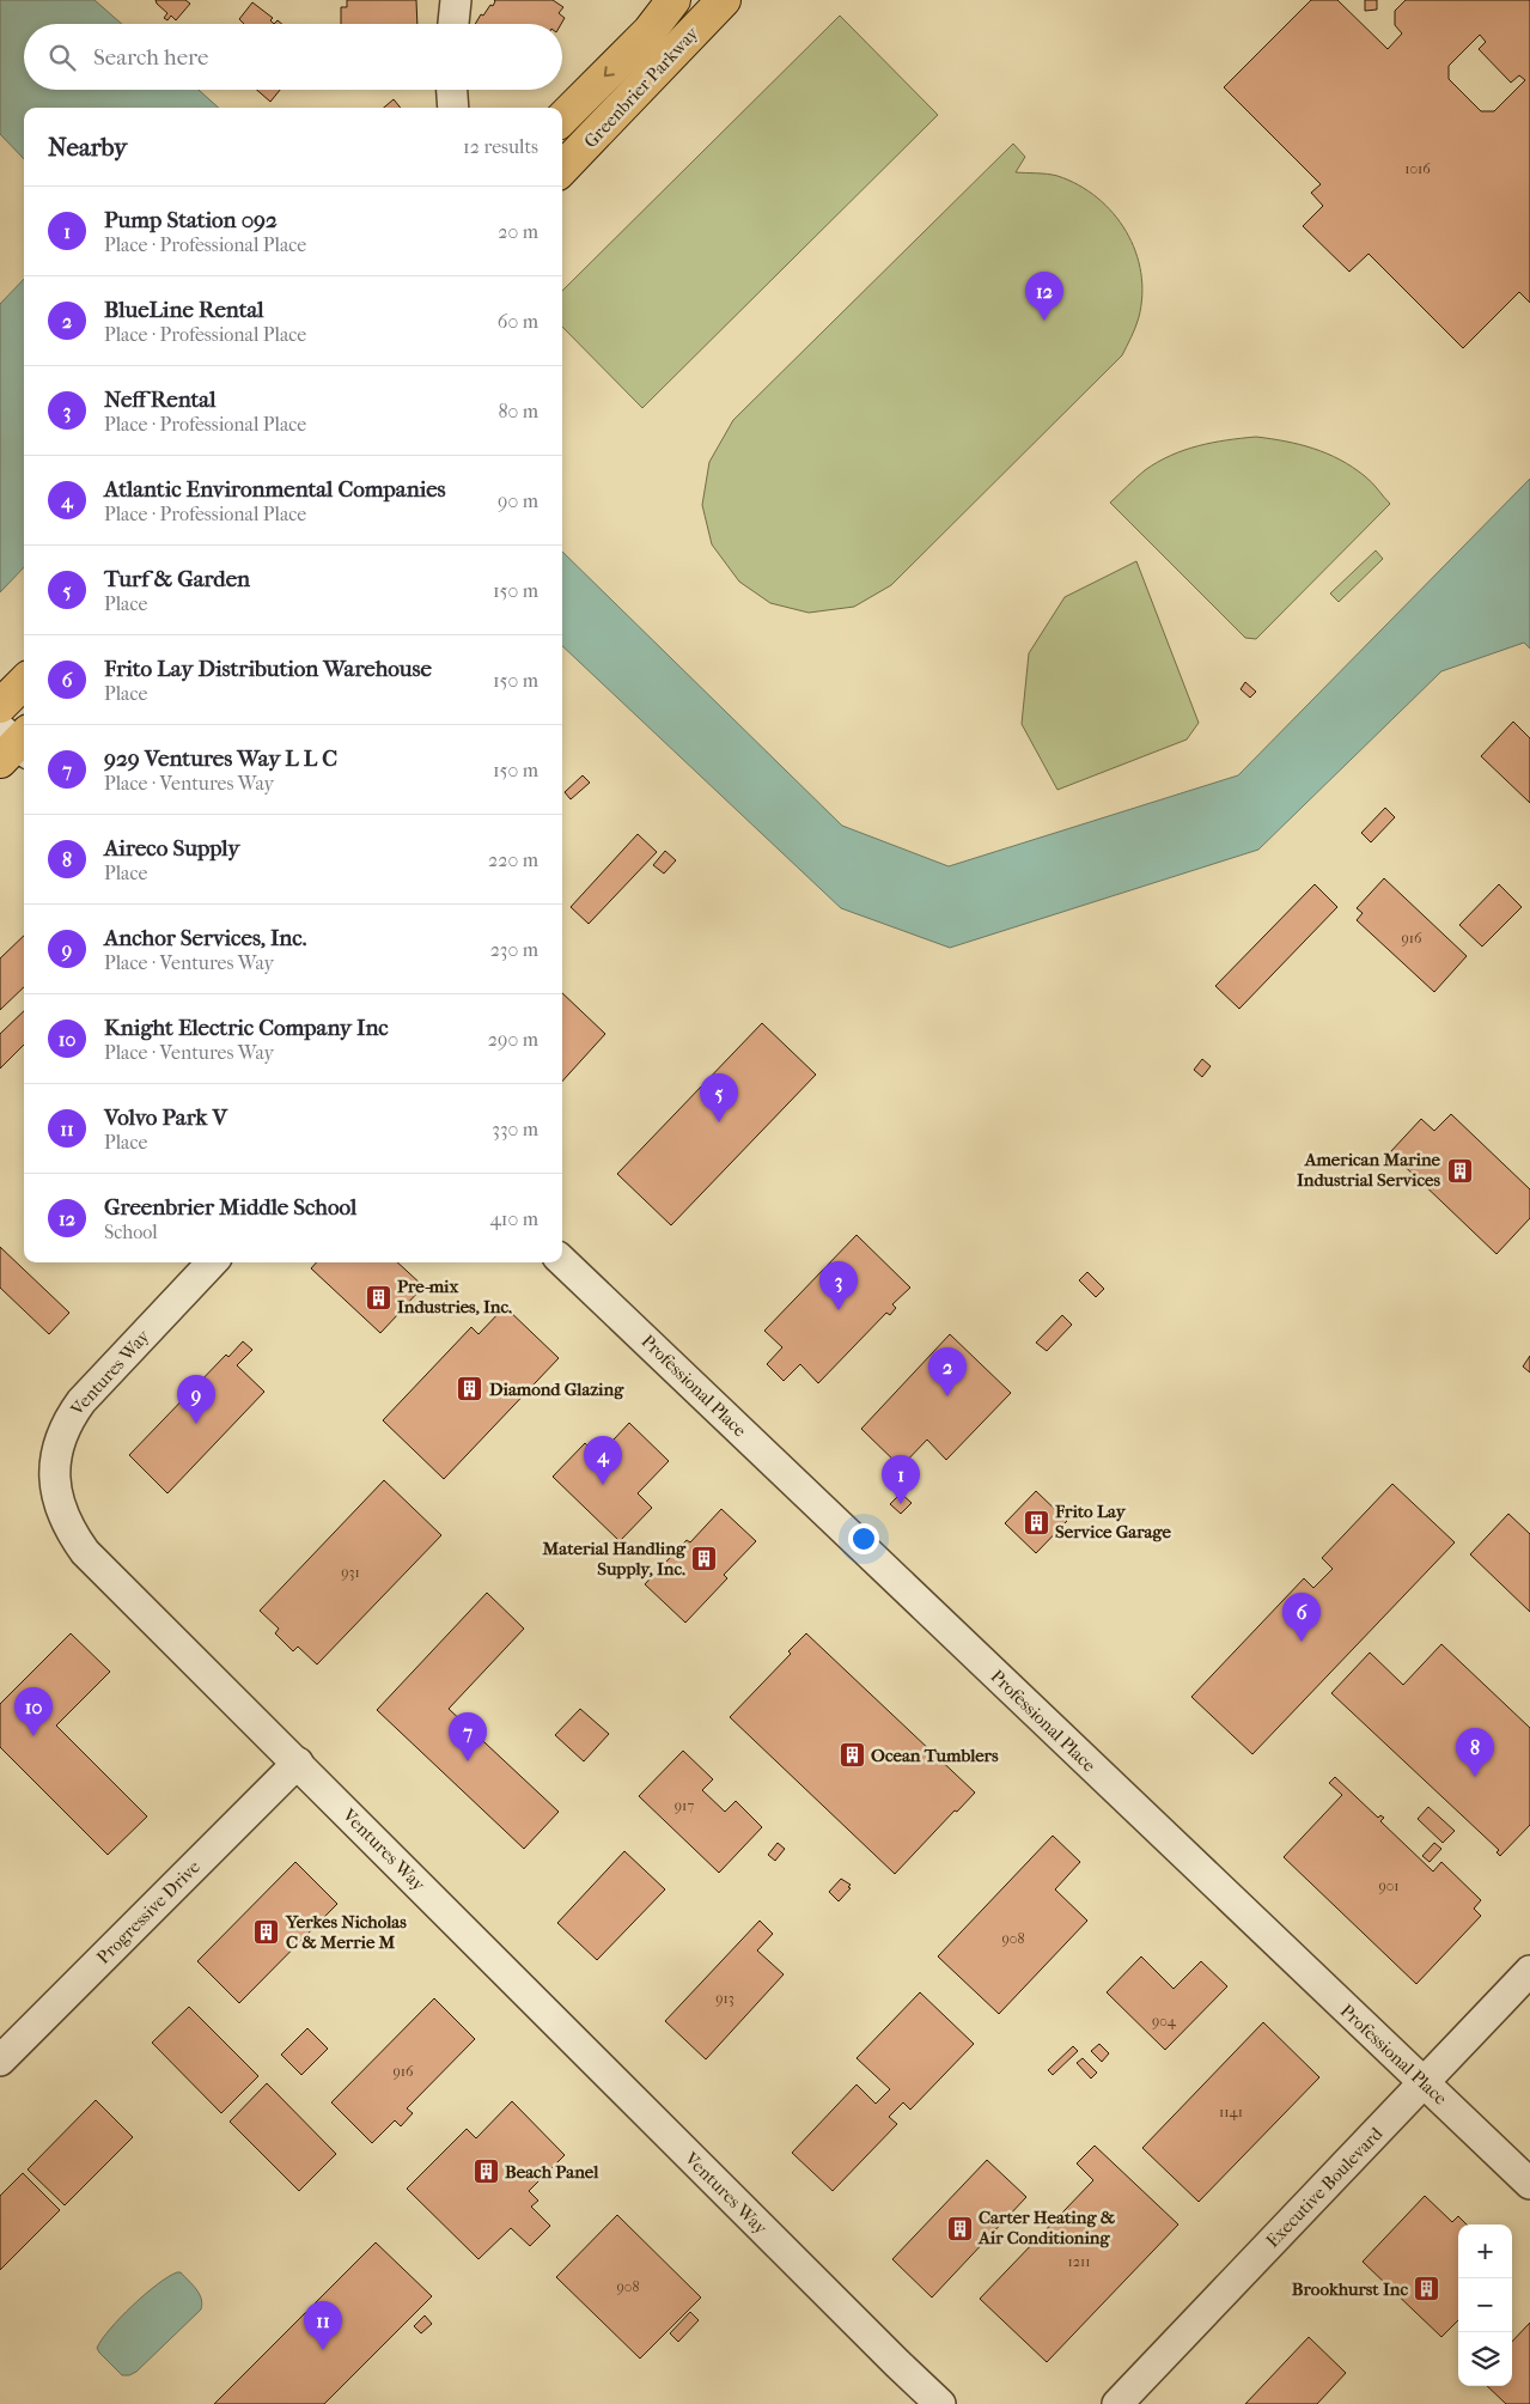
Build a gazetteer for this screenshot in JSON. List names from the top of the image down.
{
  "streets": {
    "main road": ["Greenbrier Parkway"],
    "street": [
      "Ventures Way",
      "Professional Place",
      "Progressive Drive",
      "Executive Boulevard"
    ]
  },
  "crossings": [
    ["Ventures Way", "Progressive Drive"],
    ["Professional Place", "Executive Boulevard"]
  ],
  "places": {
    "building": [
      "American Marine Industrial Services",
      "Pre-mix Industries, Inc.",
      "Diamond Glazing",
      "Frito Lay Service Garage",
      "Material Handling Supply, Inc.",
      "Ocean Tumblers",
      "Yerkes Nicholas C & Merrie M",
      "Beach Panel",
      "Carter Heating & Air Conditioning",
      "Brookhurst Inc"
    ]
  },
  "house_numbers": [
    "1016",
    "916",
    "931",
    "917",
    "901",
    "908",
    "913",
    "904",
    "916",
    "1141",
    "1211",
    "908"
  ],
  "page": {
    "search": "Search here",
    "heading": ["Nearby", "12 results"],
    "list": [
      {
        "mark": "1",
        "name": "Pump Station 092",
        "note": "Place · Professional Place",
        "value": "20 m"
      },
      {
        "mark": "2",
        "name": "BlueLine Rental",
        "note": "Place · Professional Place",
        "value": "60 m"
      },
      {
        "mark": "3",
        "name": "Neff Rental",
        "note": "Place · Professional Place",
        "value": "80 m"
      },
      {
        "mark": "4",
        "name": "Atlantic Environmental Companies",
        "note": "Place · Professional Place",
        "value": "90 m"
      },
      {
        "mark": "5",
        "name": "Turf & Garden",
        "note": "Place",
        "value": "150 m"
      },
      {
        "mark": "6",
        "name": "Frito Lay Distribution Warehouse",
        "note": "Place",
        "value": "150 m"
      },
      {
        "mark": "7",
        "name": "929 Ventures Way L L C",
        "note": "Place · Ventures Way",
        "value": "150 m"
      },
      {
        "mark": "8",
        "name": "Aireco Supply",
        "note": "Place",
        "value": "220 m"
      },
      {
        "mark": "9",
        "name": "Anchor Services, Inc.",
        "note": "Place · Ventures Way",
        "value": "230 m"
      },
      {
        "mark": "10",
        "name": "Knight Electric Company Inc",
        "note": "Place · Ventures Way",
        "value": "290 m"
      },
      {
        "mark": "11",
        "name": "Volvo Park V",
        "note": "Place",
        "value": "330 m"
      },
      {
        "mark": "12",
        "name": "Greenbrier Middle School",
        "note": "School",
        "value": "410 m"
      }
    ],
    "pins": [
      "12",
      "5",
      "3",
      "2",
      "9",
      "4",
      "1",
      "6",
      "10",
      "7",
      "8",
      "11"
    ],
    "map_buttons": ["+", "−"]
  }
}
